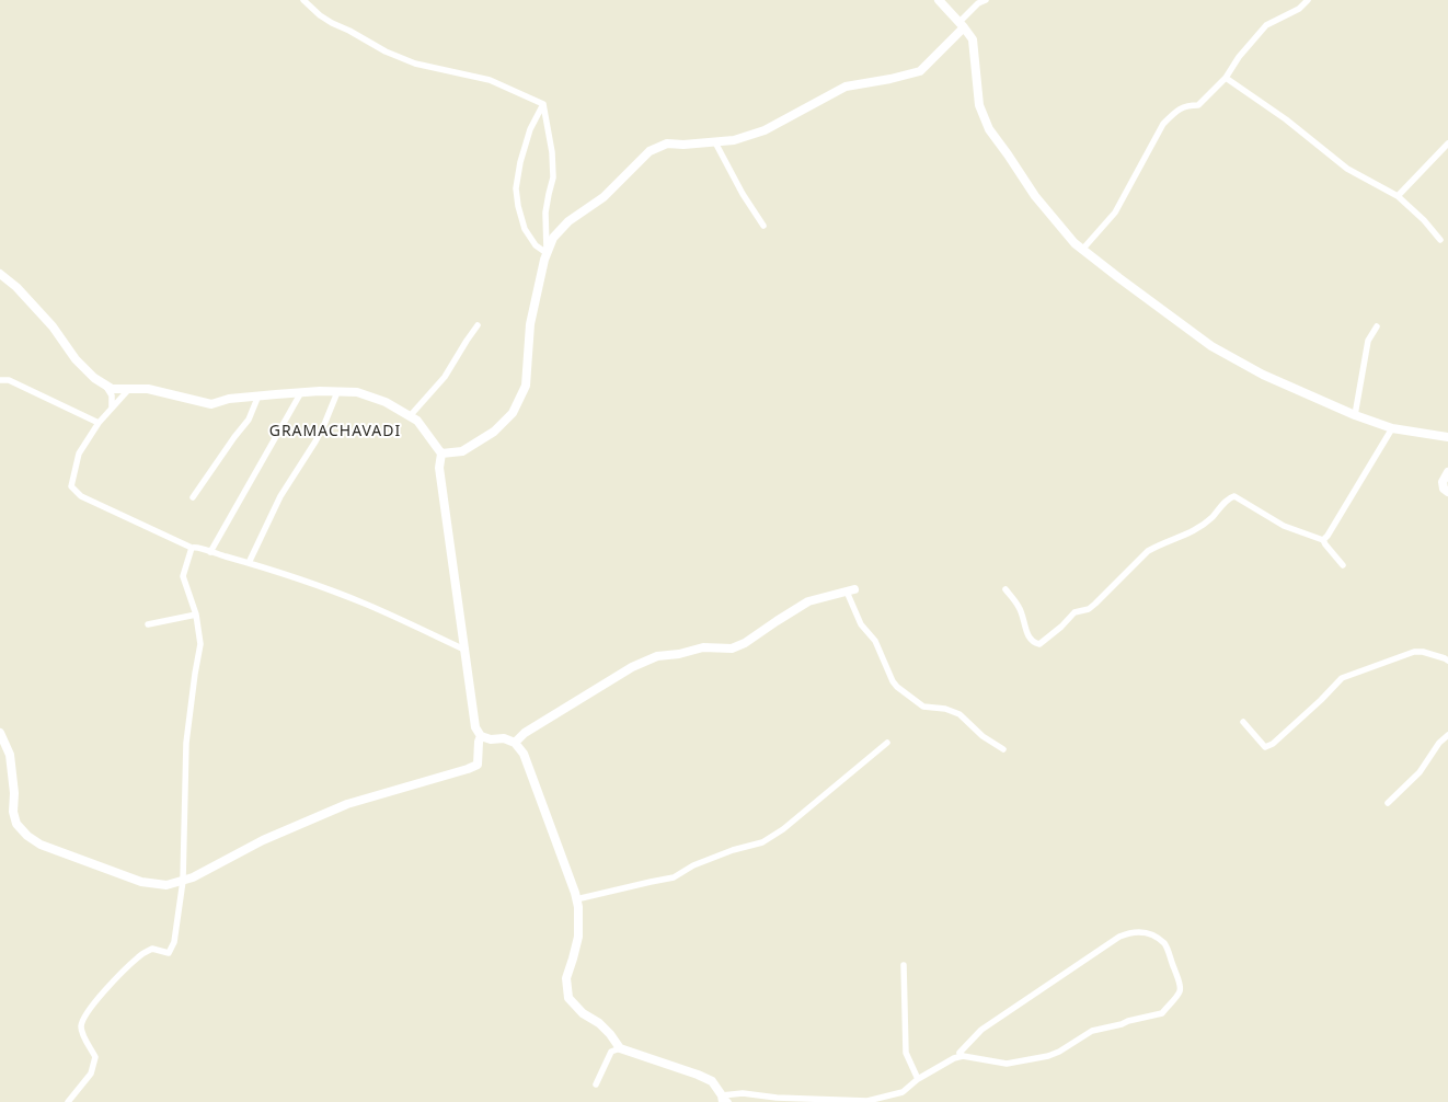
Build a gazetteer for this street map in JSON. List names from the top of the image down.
{
  "districts": ["GRAMACHAVADI"]
}
